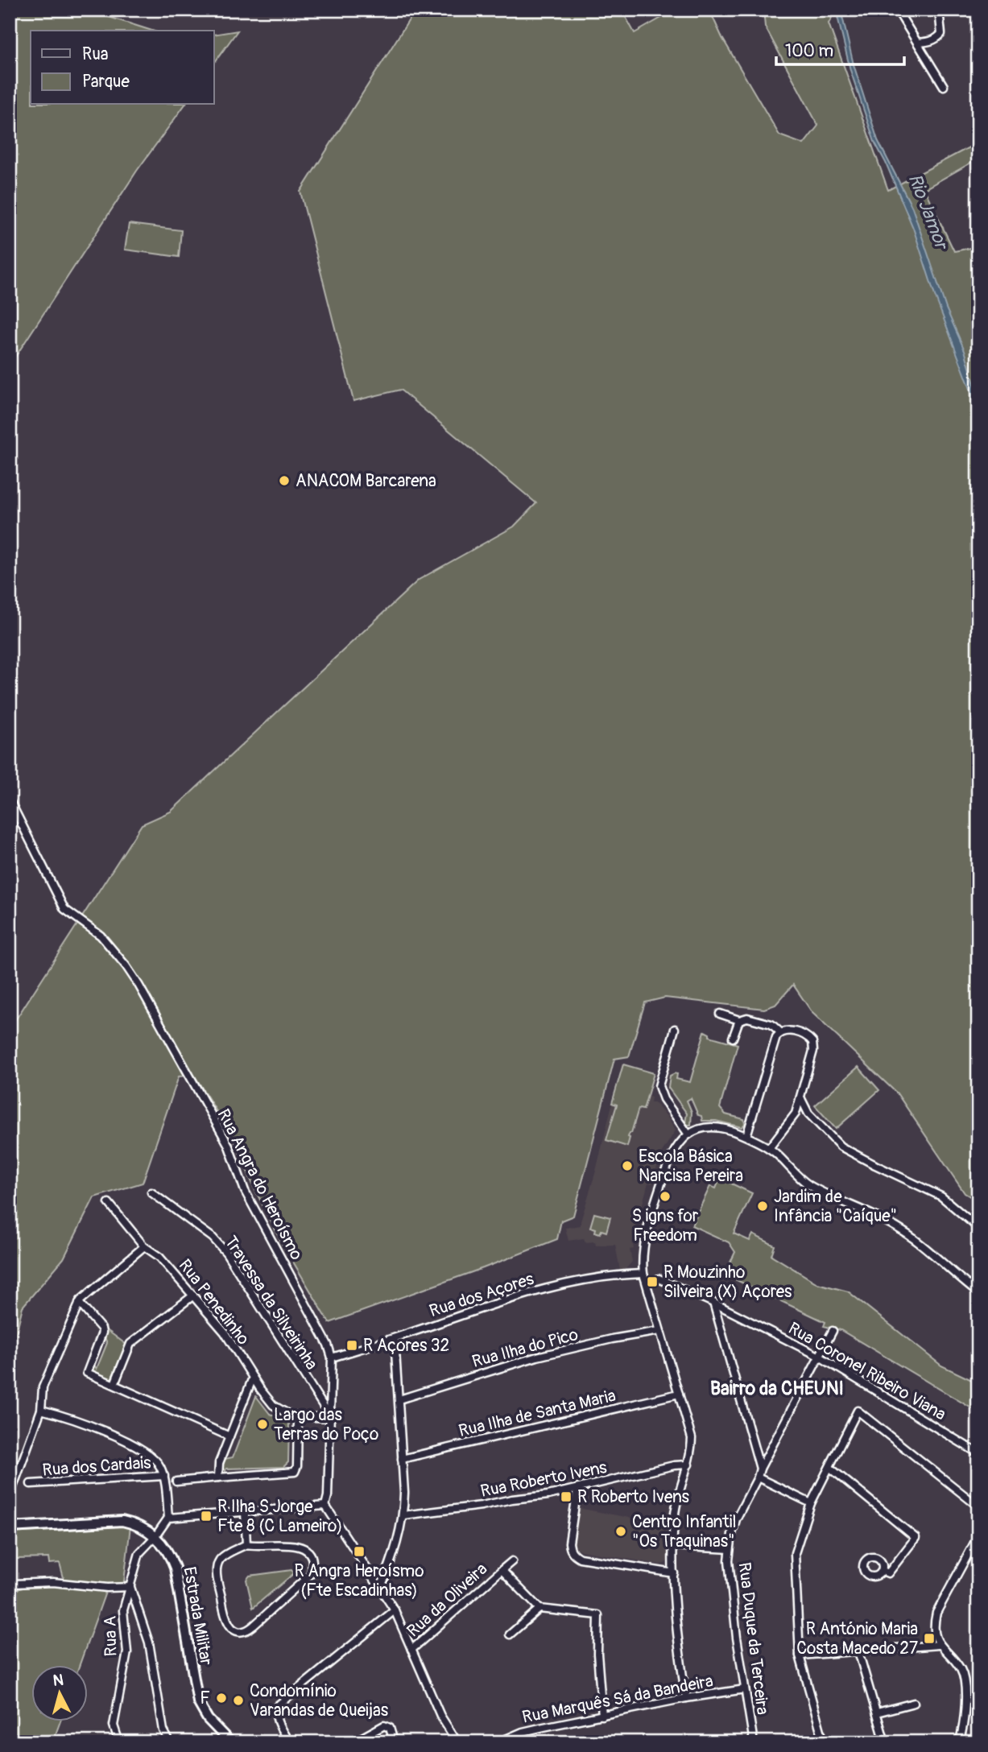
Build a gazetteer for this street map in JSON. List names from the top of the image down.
{
  "streets": {
    "street": [
      "Rua Angra do Heroísmo",
      "Rua dos Açores",
      "Rua Penedinho",
      "Travessa da Silveirinha",
      "Rua Ilha do Pico",
      "Rua Coronel Ribeiro Viana",
      "Rua Ilha de Santa Maria",
      "Rua dos Cardais",
      "Rua Roberto Ivens",
      "Rua da Oliveira",
      "Estrada Militar",
      "Rua A",
      "Rua Duque da Terceira",
      "Rua Marquês Sá da Bandeira"
    ]
  },
  "crossings": [
    ["Rua Angra do Heroísmo", "Rua dos Açores"],
    ["Rua Angra do Heroísmo", "Rua Penedinho"],
    ["Rua Angra do Heroísmo", "Travessa da Silveirinha"],
    ["Rua Penedinho", "Travessa da Silveirinha"],
    ["Estrada Militar", "Rua A"],
    ["Rua Duque da Terceira", "Rua Marquês Sá da Bandeira"]
  ],
  "districts": ["Bairro da CHEUNI"],
  "water": ["Rio Jamor"],
  "places": {
    "other": [
      "ANACOM Barcarena",
      "Escola Básica Narcisa Pereira",
      "S igns for Freedom",
      "Jardim de Infância \"Caíque\"",
      "Largo das Terras do Poço",
      "Centro Infantil \"Os Traquinas\"",
      "F",
      "Condomínio Varandas de Queijas"
    ],
    "transit": [
      "R Mouzinho Silveira (X) Açores",
      "R Açores 32",
      "R Roberto Ivens",
      "R Ilha S Jorge Fte 8 (C Lameiro)",
      "R Angra Heroísmo (Fte Escadinhas)",
      "R António Maria Costa Macedo 27"
    ]
  },
  "legend": ["Rua", "Parque"],
  "scale_bar": "100 m",
  "north": "top"
}
